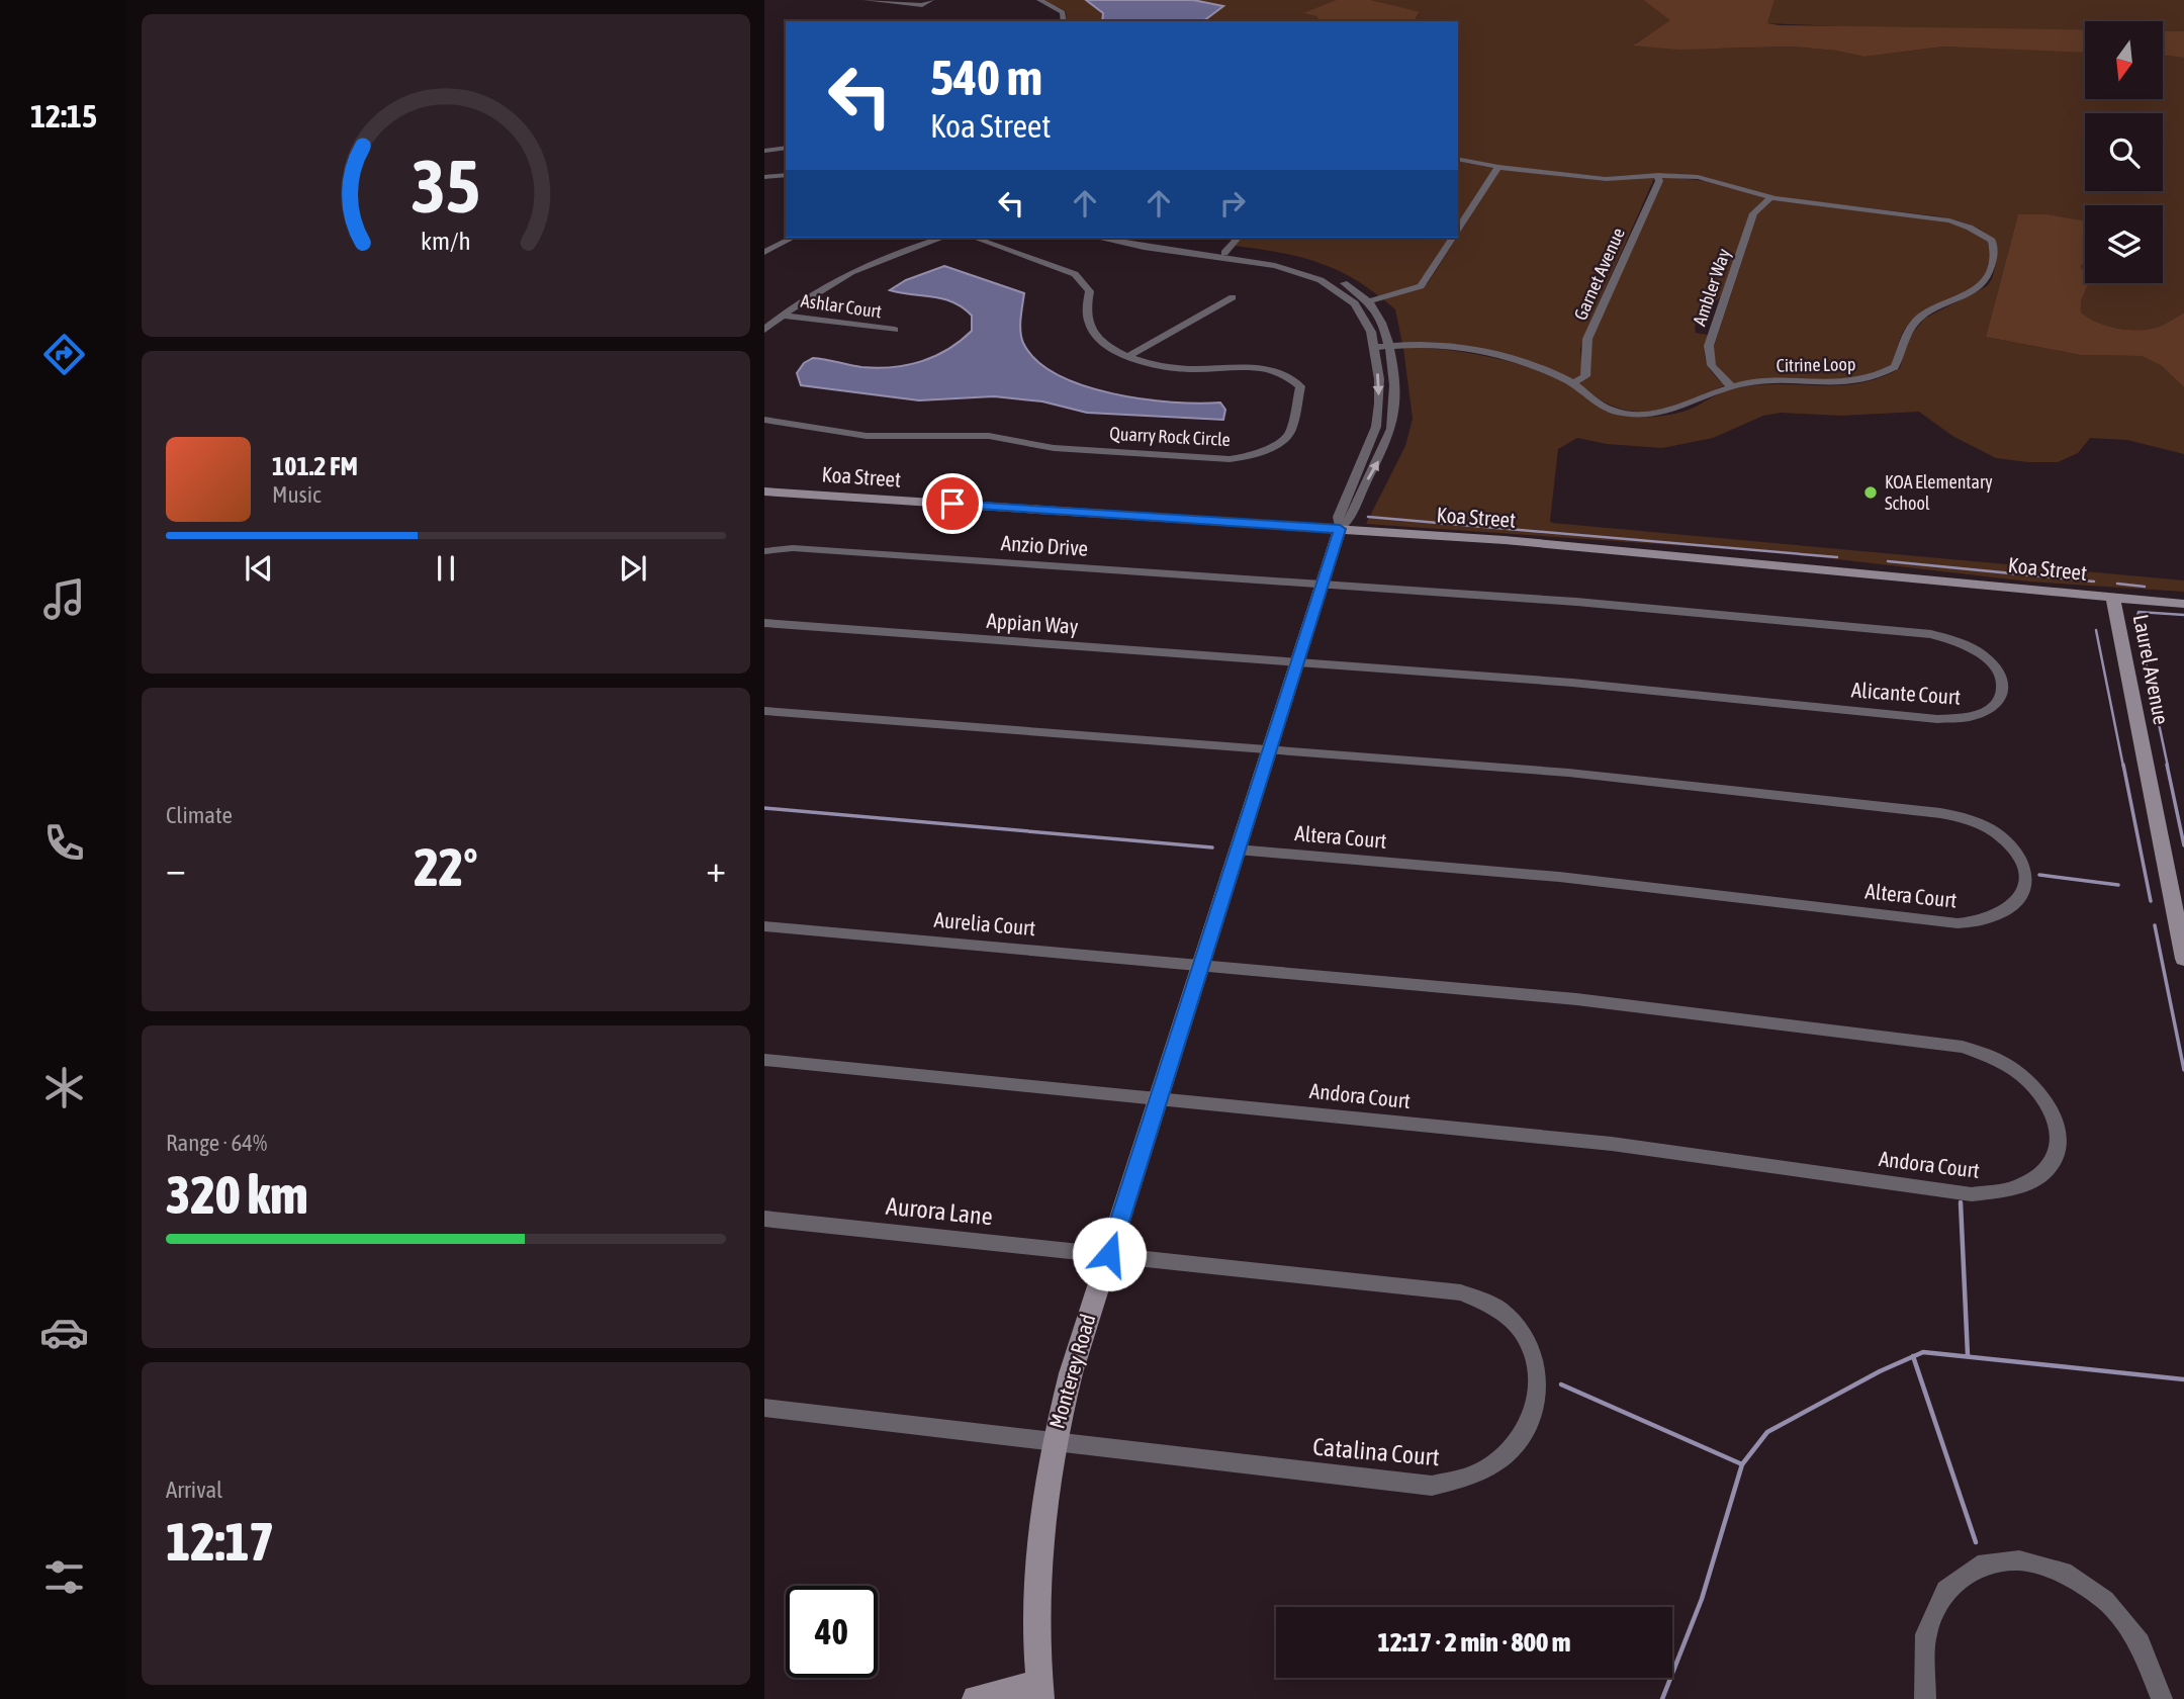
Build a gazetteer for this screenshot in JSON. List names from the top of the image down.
{
  "streets": {
    "main road": ["Koa Street", "Laurel Avenue", "Monterey Road"],
    "street": [
      "Garnet Avenue",
      "Ambler Way",
      "Ashlar Court",
      "Citrine Loop",
      "Quarry Rock Circle",
      "Anzio Drive",
      "Appian Way",
      "Alicante Court",
      "Altera Court",
      "Aurelia Court",
      "Andora Court",
      "Aurora Lane",
      "Catalina Court"
    ]
  },
  "crossings": [
    ["Garnet Avenue", "Citrine Loop"],
    ["Ambler Way", "Citrine Loop"],
    ["Koa Street", "Laurel Avenue"],
    ["Koa Street", "Monterey Road"],
    ["Anzio Drive", "Alicante Court"],
    ["Anzio Drive", "Monterey Road"],
    ["Appian Way", "Alicante Court"],
    ["Appian Way", "Monterey Road"],
    ["Alicante Court", "Monterey Road"],
    ["Altera Court", "Monterey Road"],
    ["Aurelia Court", "Andora Court"],
    ["Aurelia Court", "Monterey Road"],
    ["Andora Court", "Monterey Road"],
    ["Aurora Lane", "Monterey Road"],
    ["Aurora Lane", "Catalina Court"],
    ["Monterey Road", "Catalina Court"]
  ],
  "places": ["KOA Elementary School"],
  "north": "bottom",
  "page": {
    "tabs": "12:15",
    "turn": ["540 m", "Koa Street"],
    "song": ["101.2 FM", "Music"],
    "tile": [
      "Climate",
      ["Range · 64%", "320 km"],
      ["Arrival", "12:17"]
    ],
    "heat": ["−", "22°", "+"],
    "limit": "40",
    "trip": "12:17 · 2 min · 800 m",
    "gauge": ["35", "km/h"]
  }
}
